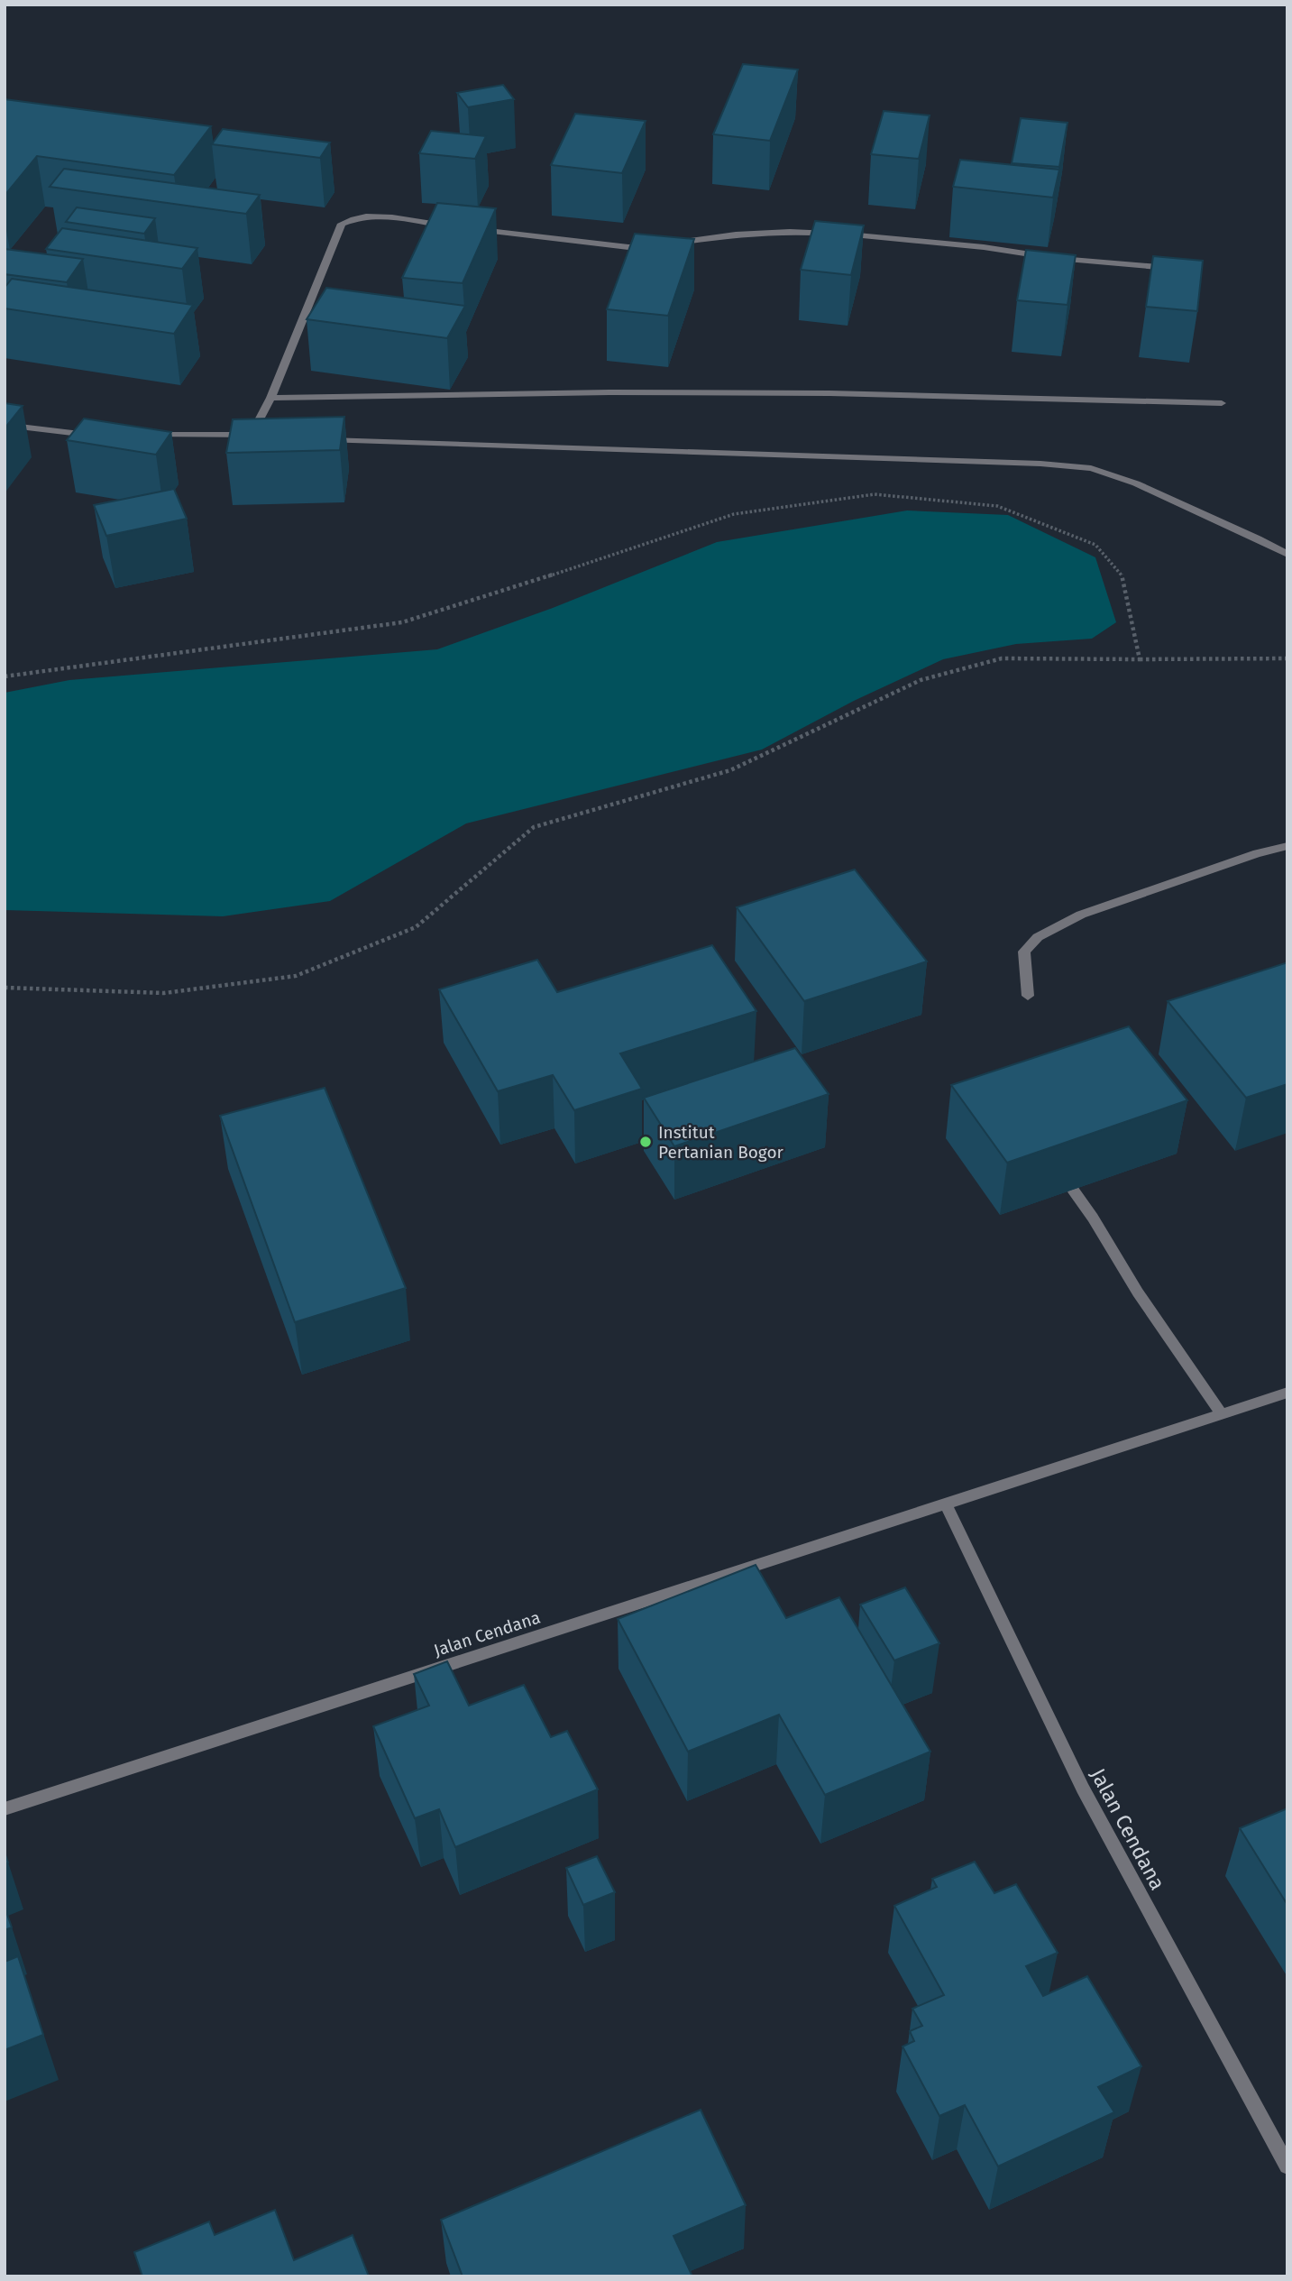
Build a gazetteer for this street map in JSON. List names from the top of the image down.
{
  "streets": {
    "lane": ["Jalan Cendana"]
  },
  "places": ["Institut Pertanian Bogor"]
}
